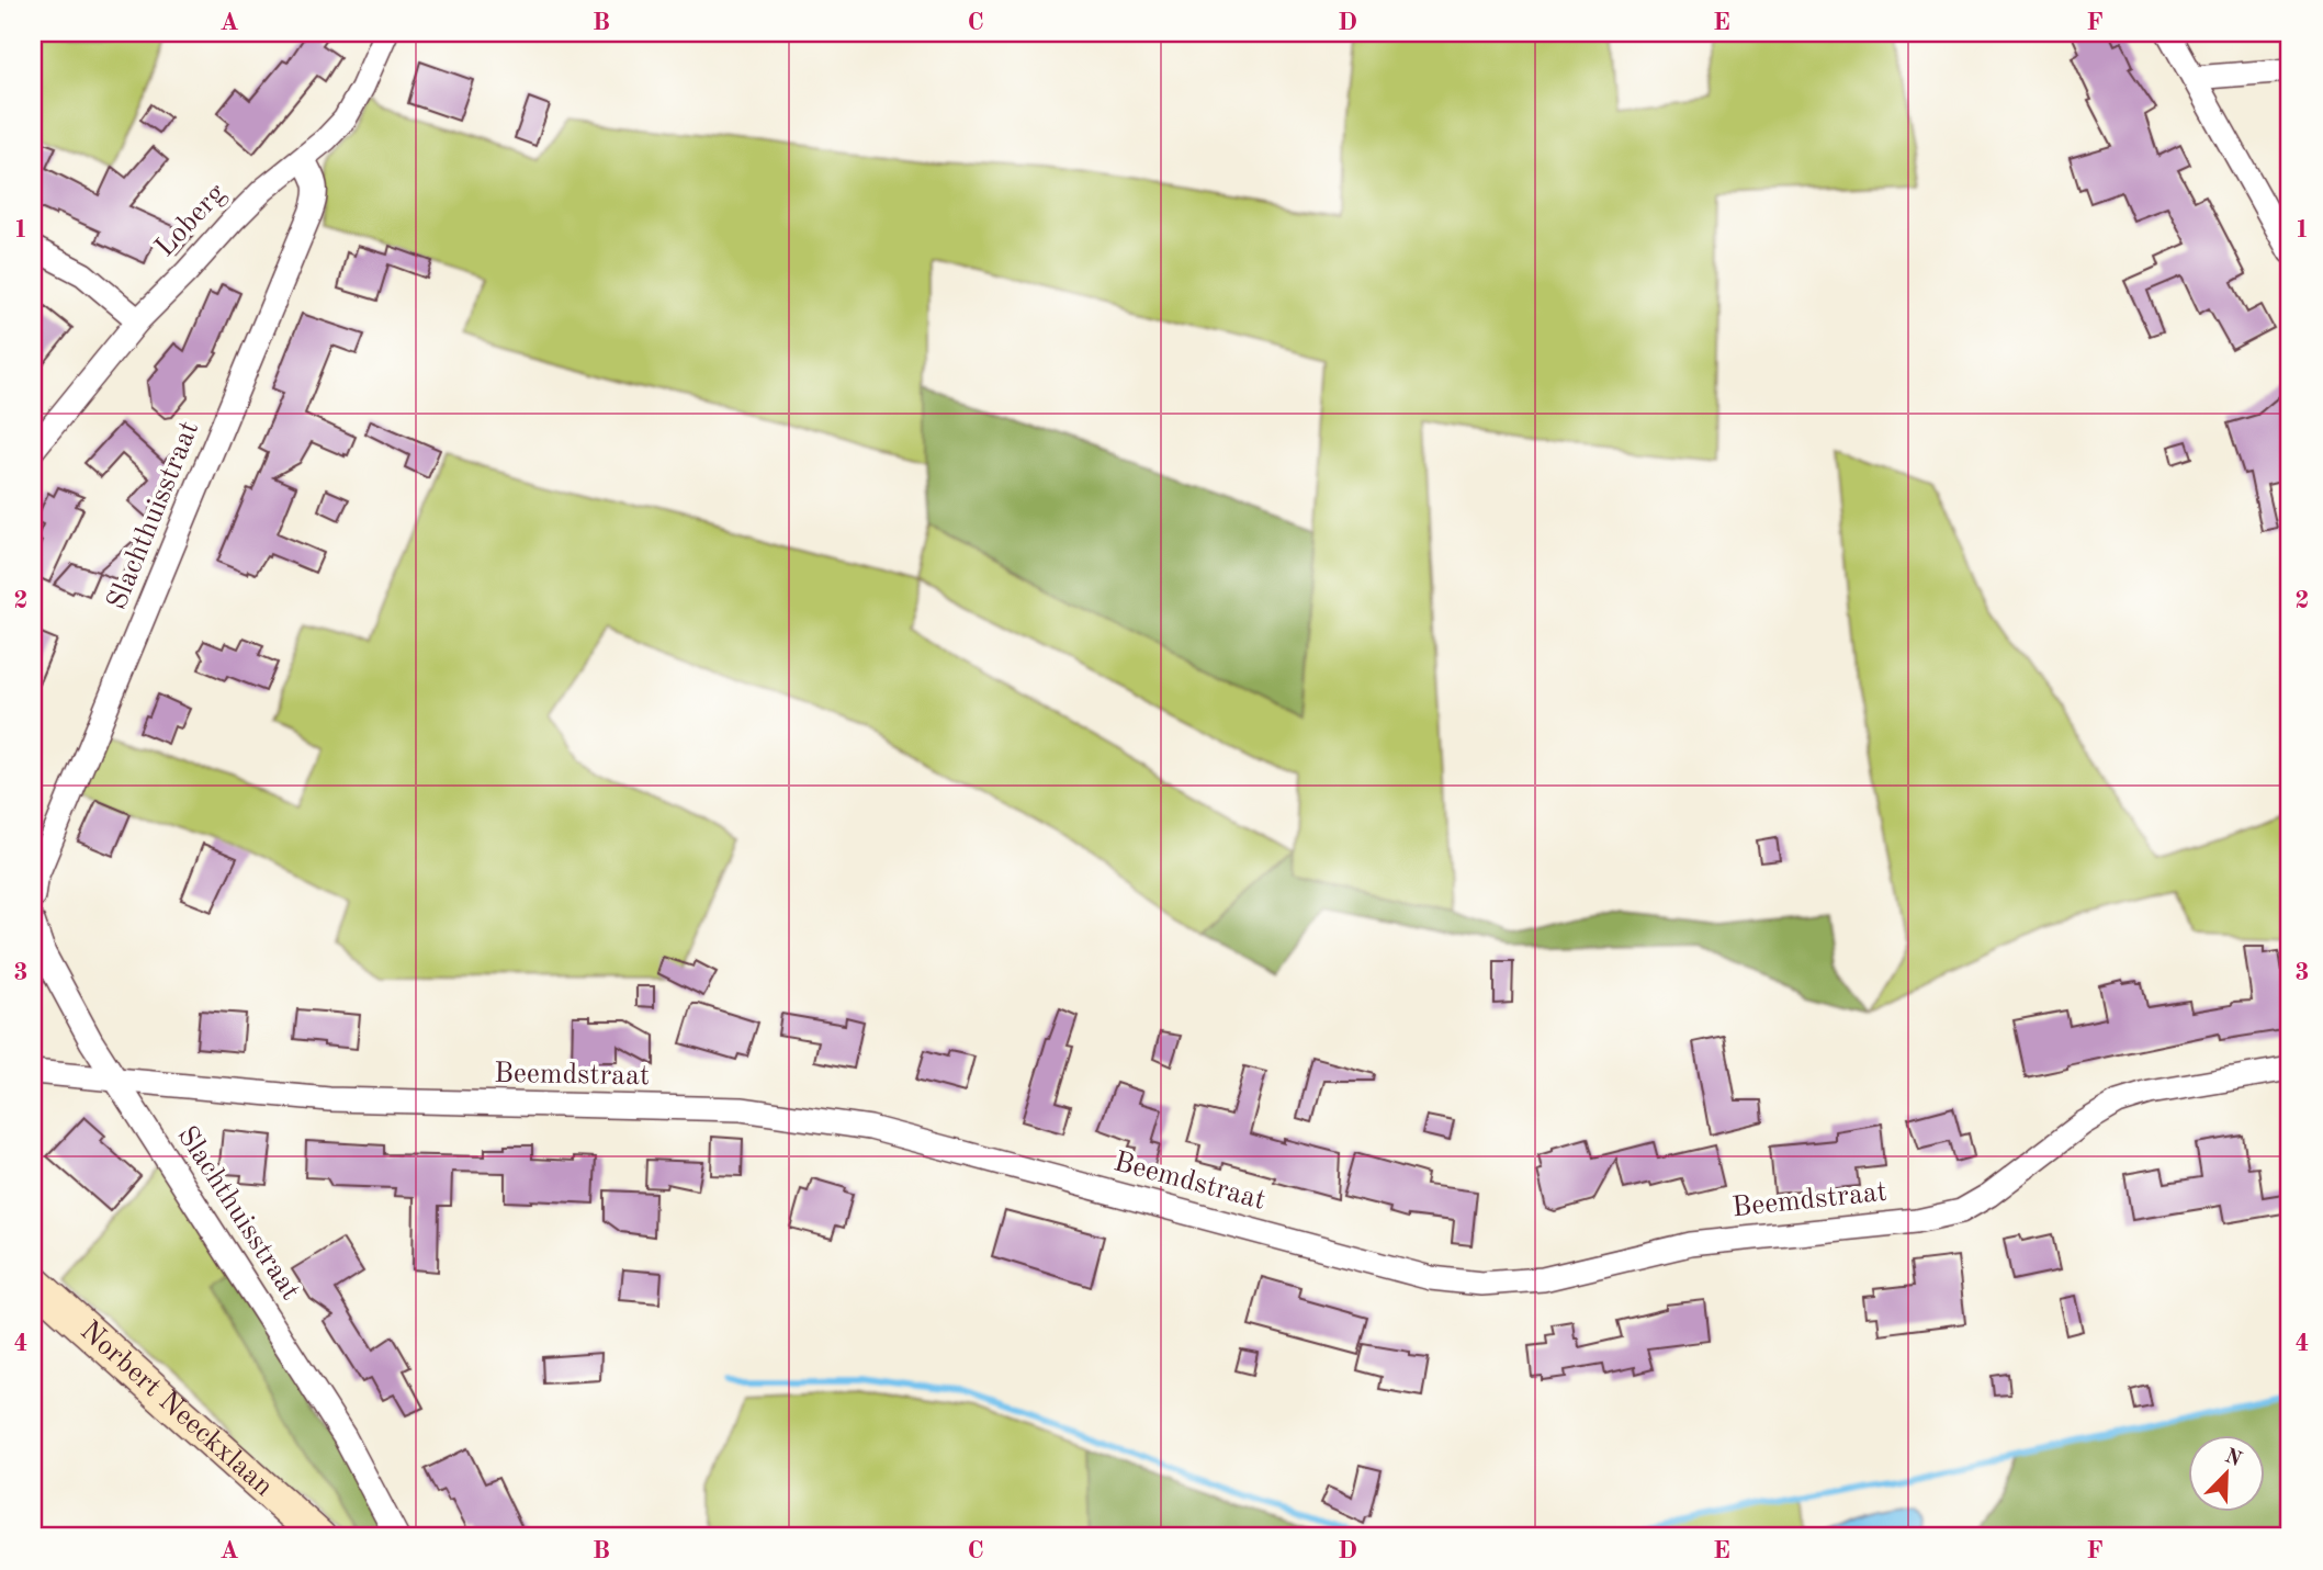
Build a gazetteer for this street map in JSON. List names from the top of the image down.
{
  "streets": {
    "main road": ["Norbert Neeckxlaan"],
    "street": ["Loberg", "Slachthuisstraat", "Beemdstraat"]
  },
  "crossings": [
    ["Loberg", "Slachthuisstraat"],
    ["Slachthuisstraat", "Beemdstraat"]
  ],
  "north": "top right",
  "grid": {
    "columns": [
      "A",
      "B",
      "C",
      "D",
      "E",
      "F"
    ],
    "rows": [
      "1",
      "2",
      "3",
      "4"
    ]
  }
}
